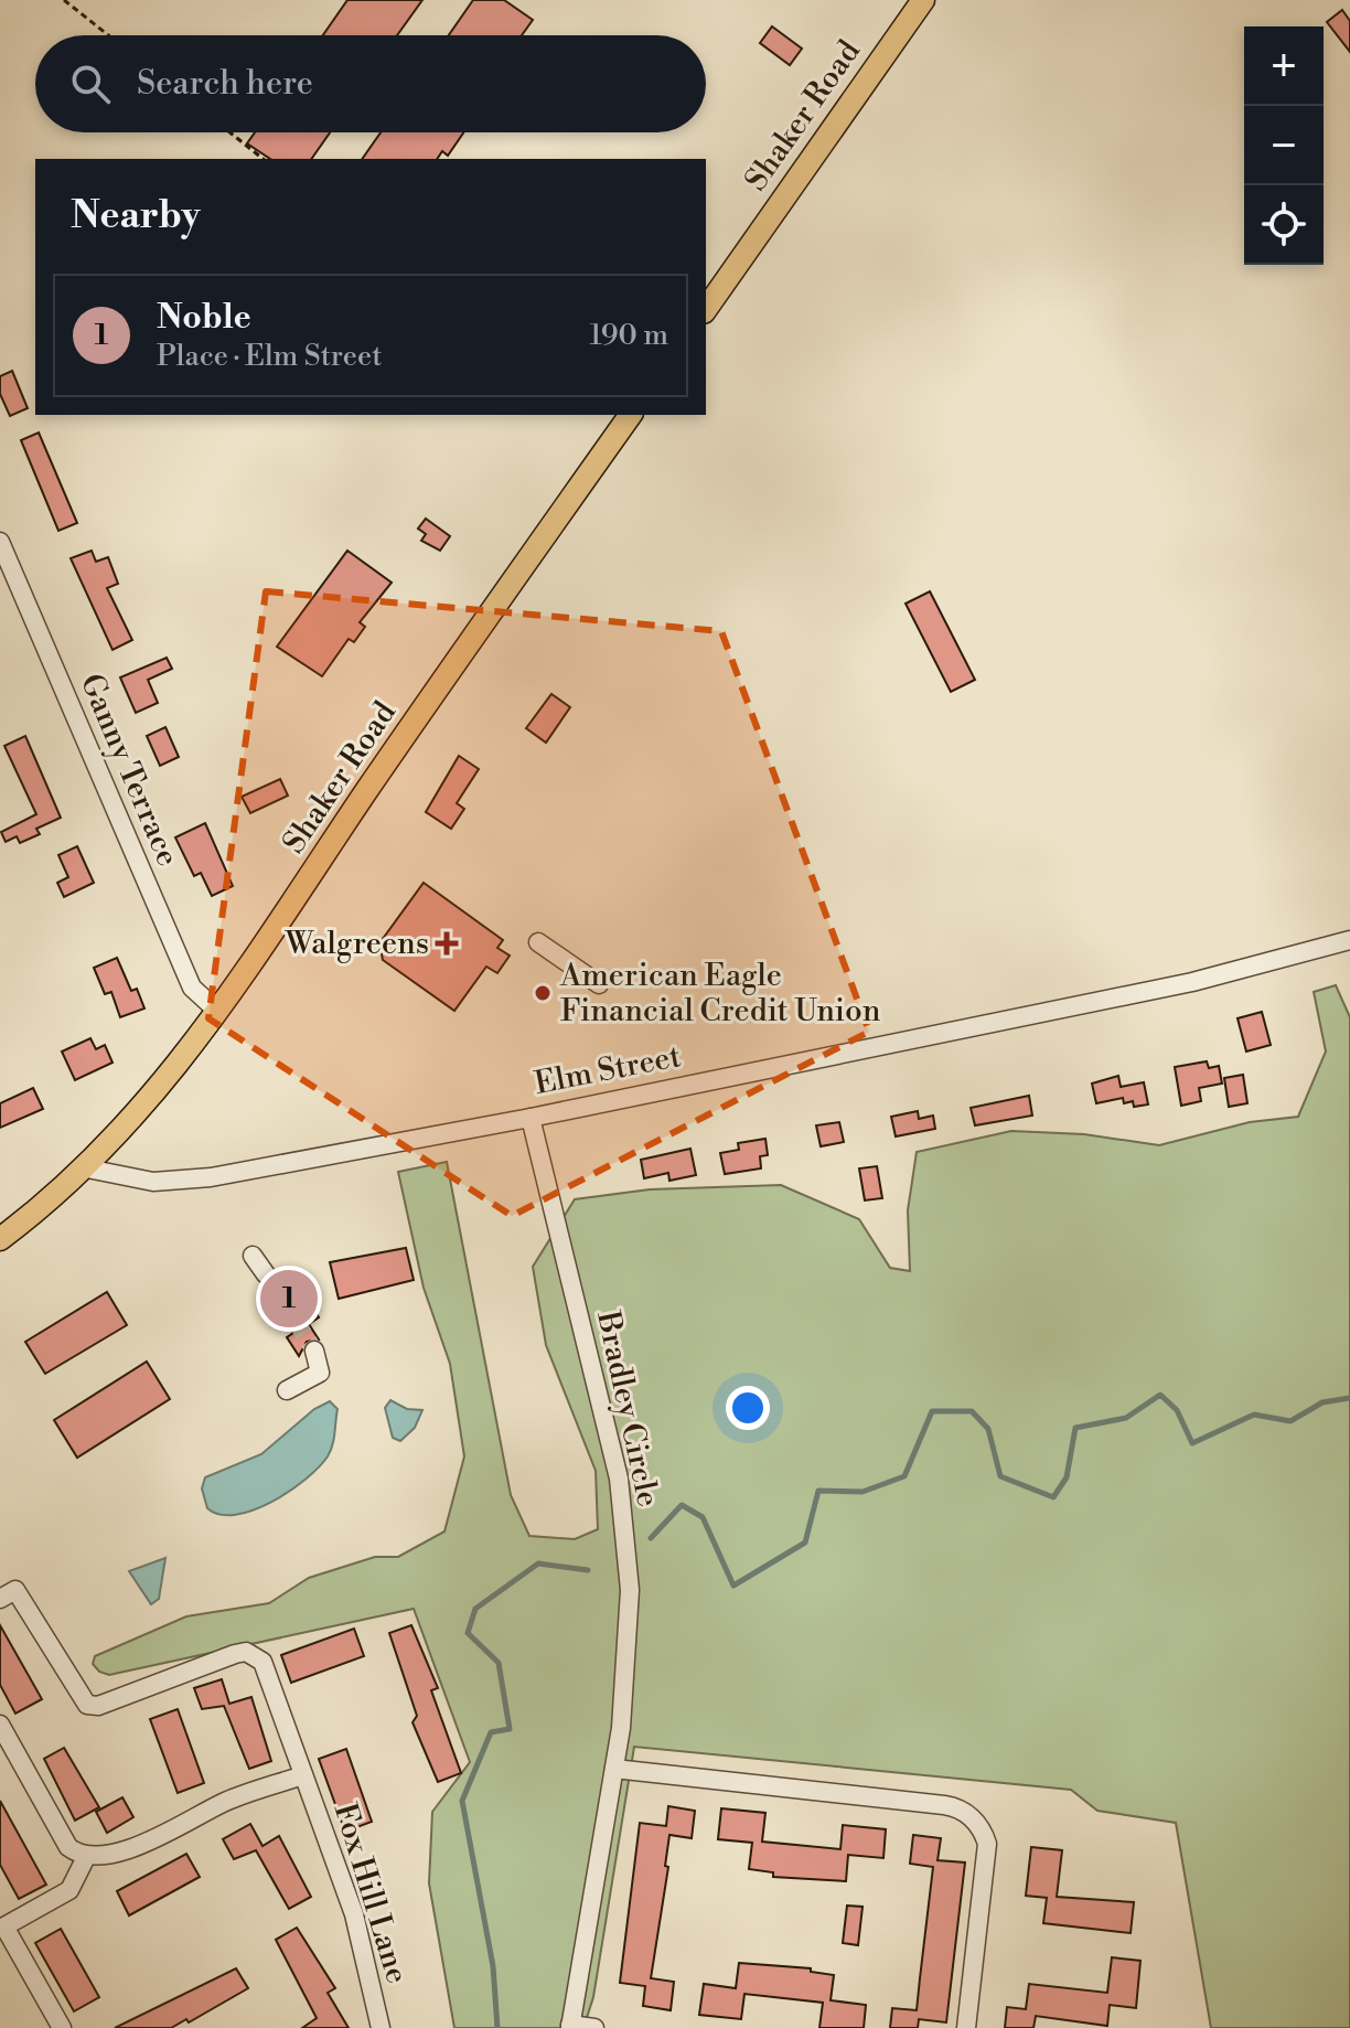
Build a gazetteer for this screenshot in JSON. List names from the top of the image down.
{
  "streets": {
    "main road": ["Shaker Road"],
    "street": [
      "Ganny Terrace",
      "Elm Street",
      "Bradley Circle",
      "Fox Hill Lane"
    ]
  },
  "crossings": [
    ["Shaker Road", "Ganny Terrace"],
    ["Shaker Road", "Elm Street"],
    ["Elm Street", "Bradley Circle"]
  ],
  "places": {
    "health": ["Walgreens"],
    "other": ["American Eagle Financial Credit Union"]
  },
  "page": {
    "map_buttons": ["+", "−"],
    "search": "Search here",
    "heading": "Nearby",
    "list": [
      {
        "mark": "1",
        "name": "Noble",
        "note": "Place · Elm Street",
        "value": "190 m"
      }
    ],
    "pins": "1"
  }
}
